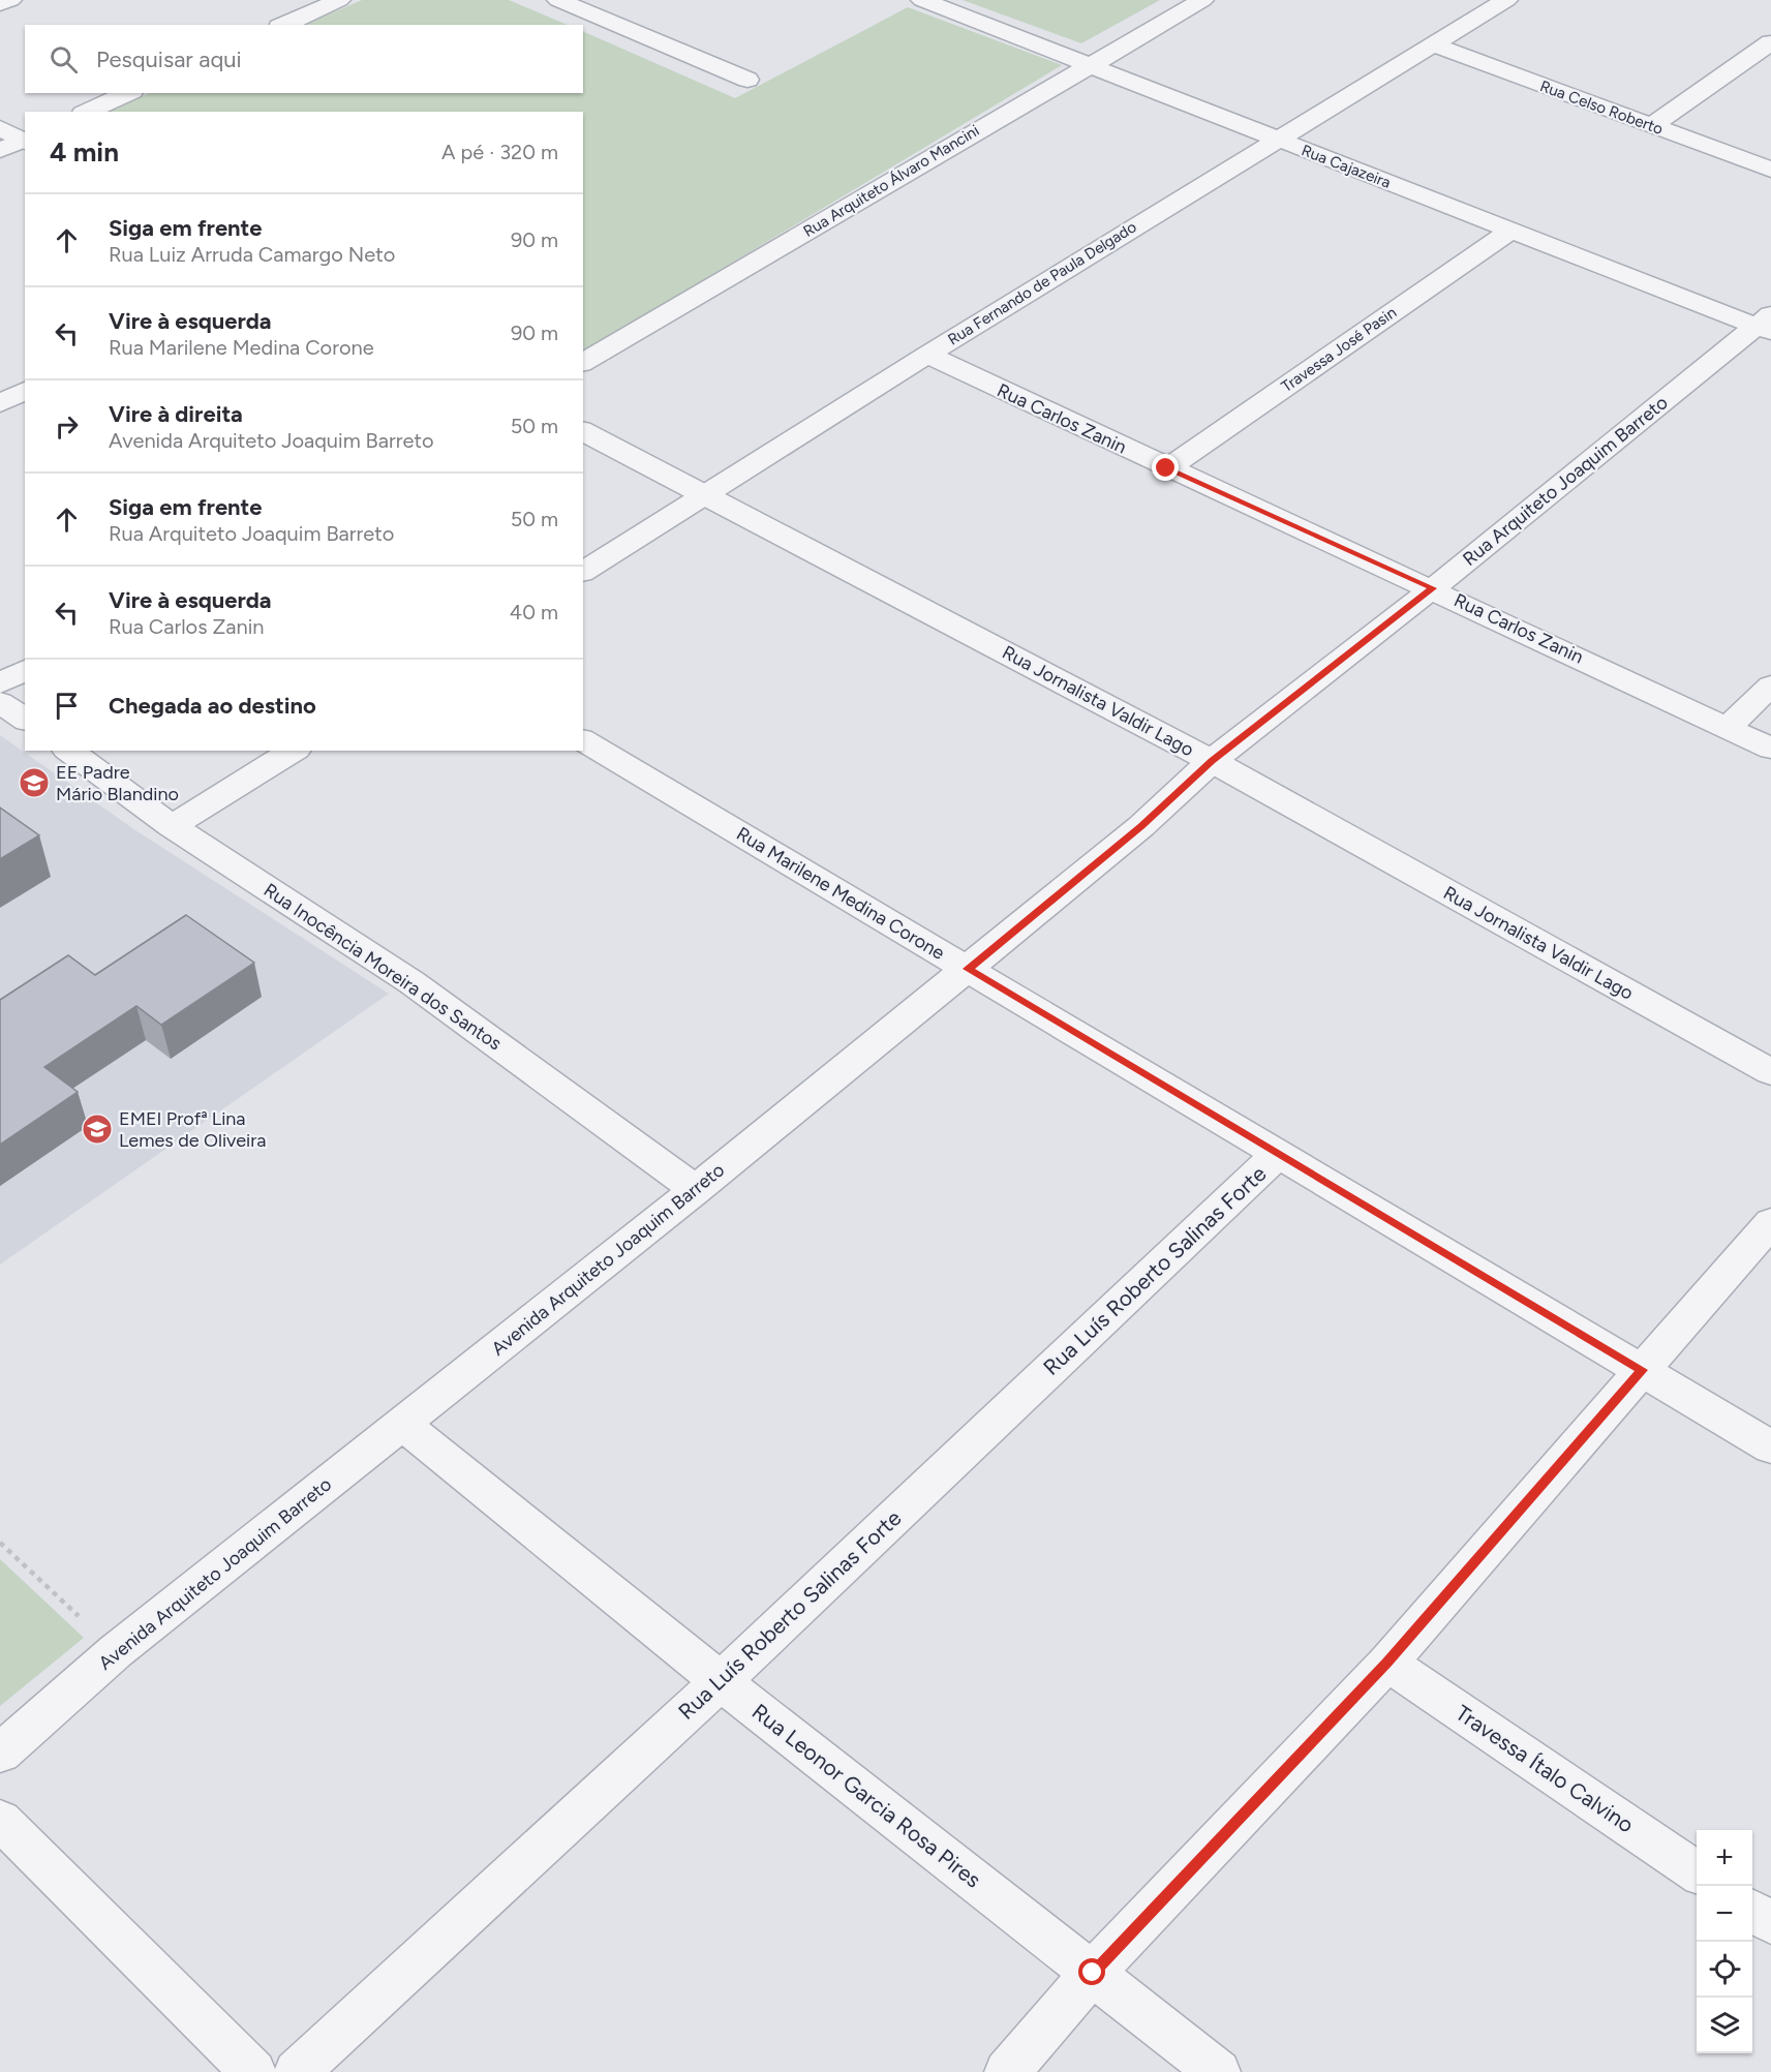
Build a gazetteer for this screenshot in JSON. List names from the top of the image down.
{
  "streets": {
    "street": [
      "Rua Celso Roberto",
      "Rua Cajazeira",
      "Rua Arquiteto Álvaro Mancini",
      "Rua Fernando de Paula Delgado",
      "Travessa José Pasin",
      "Rua Carlos Zanin",
      "Rua Arquiteto Joaquim Barreto",
      "Rua Jornalista Valdir Lago",
      "Rua Marilene Medina Corone",
      "Rua Inocência Moreira dos Santos",
      "Avenida Arquiteto Joaquim Barreto",
      "Rua Luís Roberto Salinas Forte",
      "Travessa Ítalo Calvino",
      "Rua Leonor Garcia Rosa Pires"
    ]
  },
  "crossings": [
    ["Rua Celso Roberto", "Rua Fernando de Paula Delgado"],
    ["Rua Cajazeira", "Rua Arquiteto Álvaro Mancini"],
    ["Rua Cajazeira", "Rua Fernando de Paula Delgado"],
    ["Rua Cajazeira", "Travessa José Pasin"],
    ["Rua Cajazeira", "Rua Arquiteto Joaquim Barreto"],
    ["Rua Fernando de Paula Delgado", "Rua Carlos Zanin"],
    ["Rua Fernando de Paula Delgado", "Rua Jornalista Valdir Lago"],
    ["Travessa José Pasin", "Rua Carlos Zanin"],
    ["Rua Carlos Zanin", "Rua Arquiteto Joaquim Barreto"],
    ["Rua Arquiteto Joaquim Barreto", "Rua Jornalista Valdir Lago"],
    ["Rua Arquiteto Joaquim Barreto", "Avenida Arquiteto Joaquim Barreto"],
    ["Rua Jornalista Valdir Lago", "Avenida Arquiteto Joaquim Barreto"],
    ["Rua Marilene Medina Corone", "Avenida Arquiteto Joaquim Barreto"],
    ["Rua Marilene Medina Corone", "Rua Luís Roberto Salinas Forte"],
    ["Rua Inocência Moreira dos Santos", "Avenida Arquiteto Joaquim Barreto"],
    ["Avenida Arquiteto Joaquim Barreto", "Rua Leonor Garcia Rosa Pires"],
    ["Rua Luís Roberto Salinas Forte", "Rua Leonor Garcia Rosa Pires"]
  ],
  "places": {
    "school or university": ["EE Padre Mário Blandino", "EMEI Profª Lina Lemes de Oliveira"]
  },
  "page": {
    "search": "Pesquisar aqui",
    "heading": ["4 min", "A pé · 320 m"],
    "list": [
      ["Siga em frente", "Rua Luiz Arruda Camargo Neto", "90 m"],
      ["Vire à esquerda", "Rua Marilene Medina Corone", "90 m"],
      ["Vire à direita", "Avenida Arquiteto Joaquim Barreto", "50 m"],
      ["Siga em frente", "Rua Arquiteto Joaquim Barreto", "50 m"],
      ["Vire à esquerda", "Rua Carlos Zanin", "40 m"],
      "Chegada ao destino"
    ],
    "map_buttons": ["+", "−"]
  }
}
